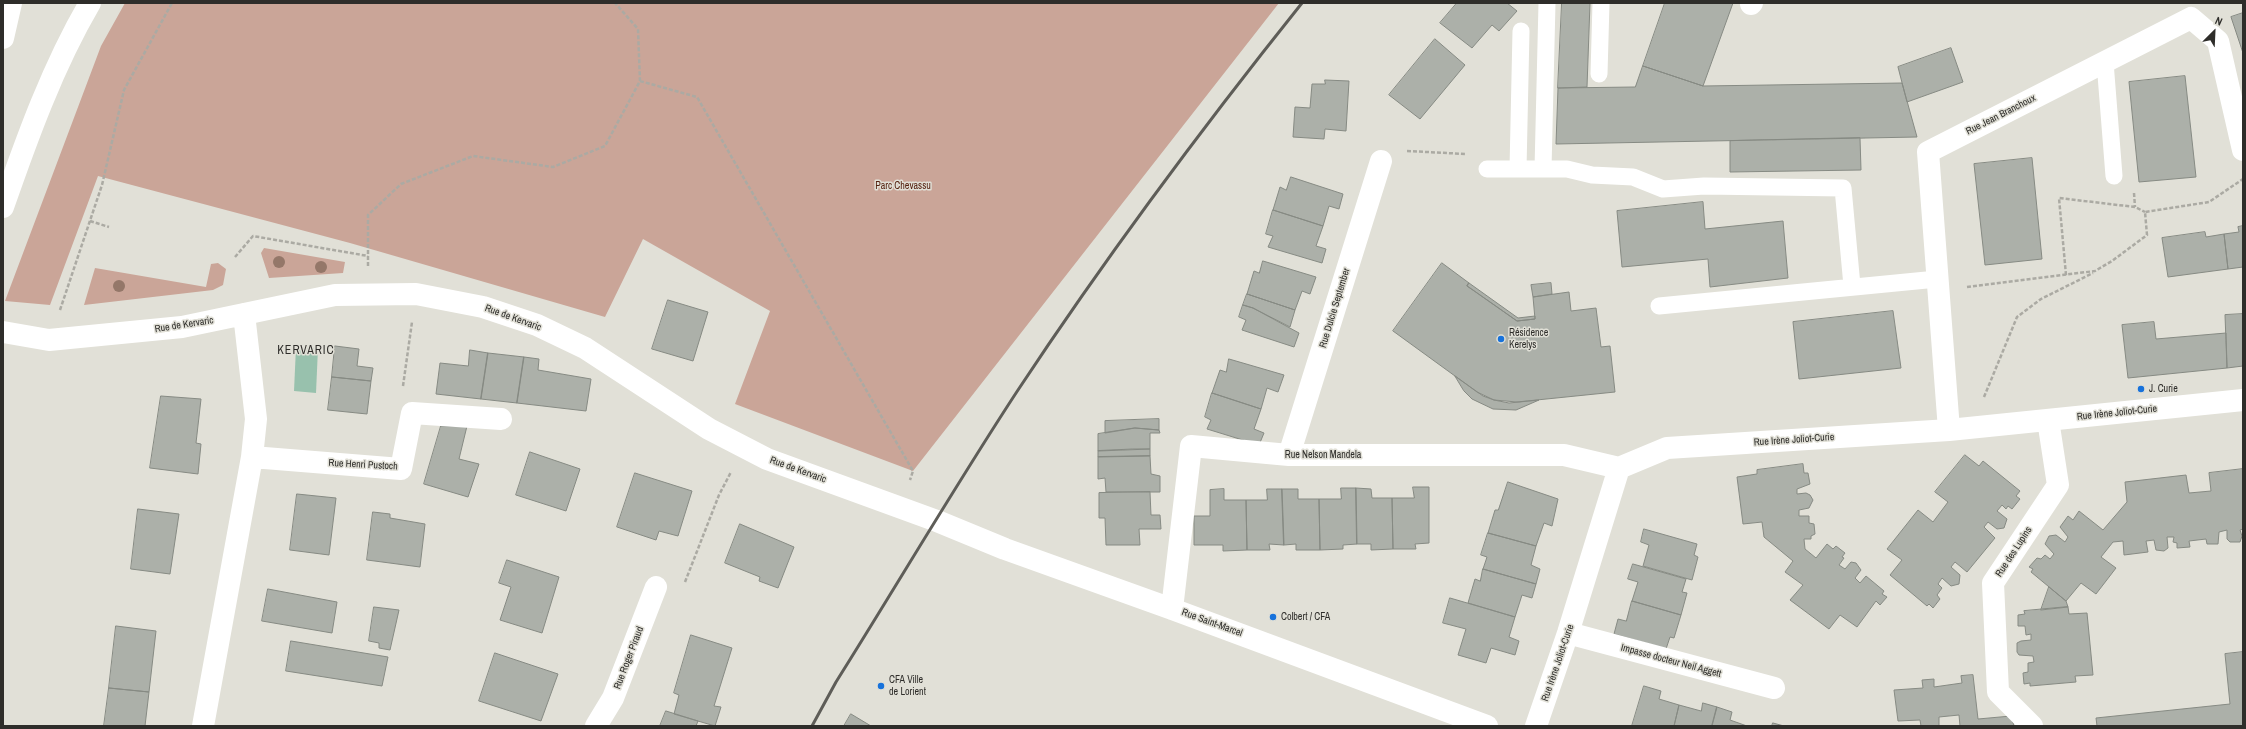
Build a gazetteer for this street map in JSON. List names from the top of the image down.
{
  "streets": {
    "street": [
      "Rue Jean Branchoux",
      "Rue Dulcie September",
      "Rue de Kervaric",
      "Rue Irène Joliot-Curie",
      "Rue Nelson Mandela",
      "Rue Henri Pustoch",
      "Rue des Lupins",
      "Rue Saint-Marcel",
      "Rue Roger Piraud",
      "Impasse docteur Neil Aggett"
    ]
  },
  "crossings": [
    ["Rue Jean Branchoux", "Rue Irène Joliot-Curie"],
    ["Rue Dulcie September", "Rue Nelson Mandela"],
    ["Rue de Kervaric", "Rue Saint-Marcel"],
    ["Rue Irène Joliot-Curie", "Rue Nelson Mandela"],
    ["Rue Irène Joliot-Curie", "Rue des Lupins"],
    ["Rue Irène Joliot-Curie", "Impasse docteur Neil Aggett"],
    ["Rue Nelson Mandela", "Rue Saint-Marcel"]
  ],
  "districts": ["KERVARIC"],
  "parks": ["Parc Chevassu"],
  "places": [
    "Résidence Kerelys",
    "J. Curie",
    "Colbert / CFA",
    "CFA Ville de Lorient"
  ],
  "north": "top right"
}
